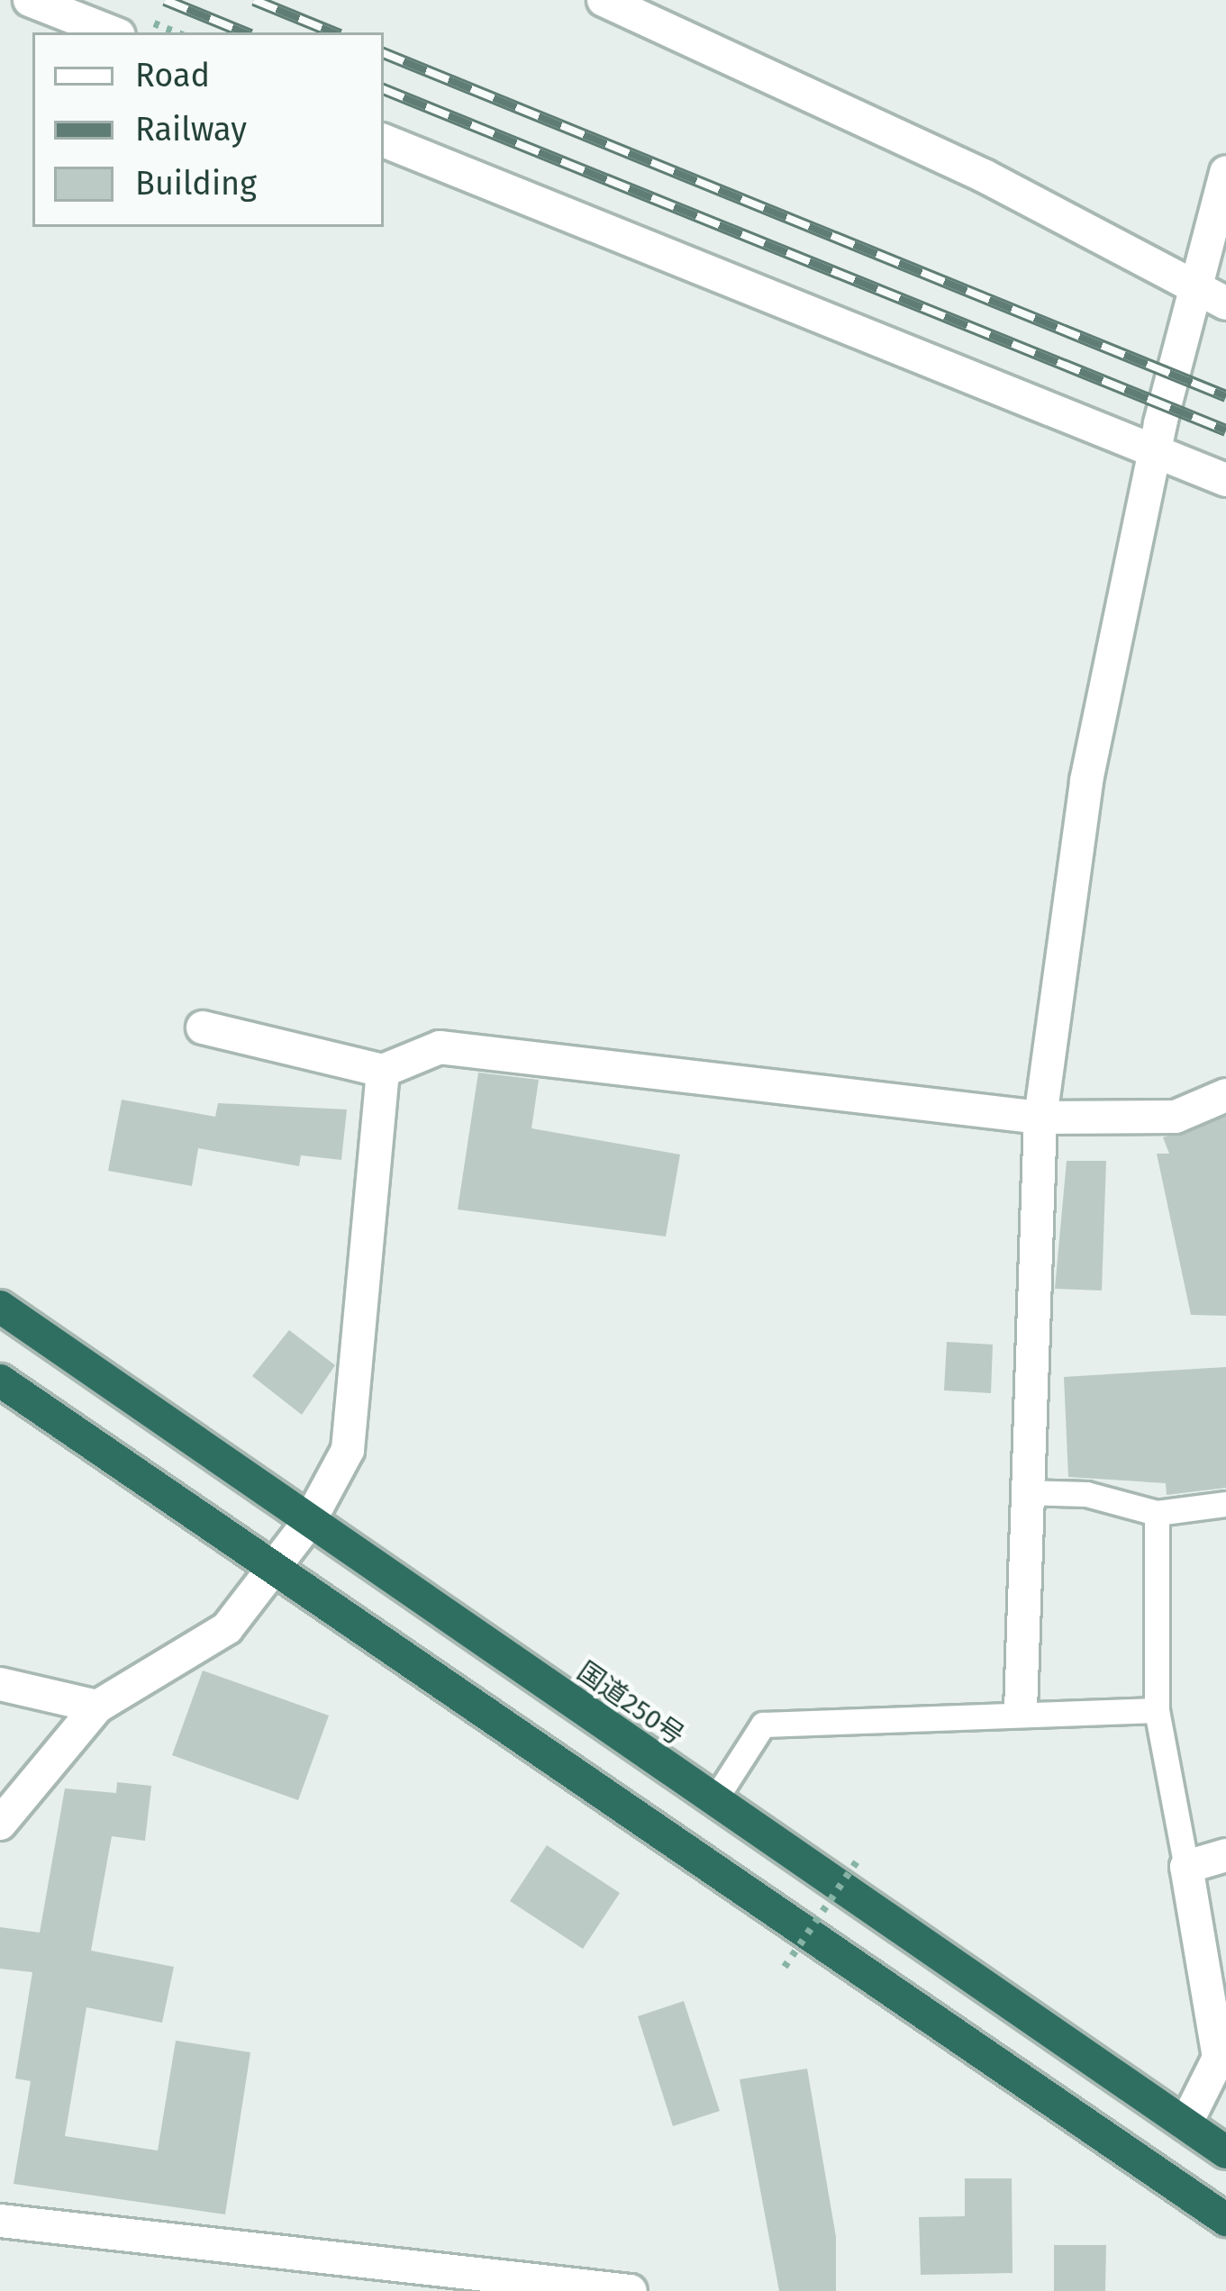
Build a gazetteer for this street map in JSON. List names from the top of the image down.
{
  "streets": {
    "highway": ["国道250号"]
  },
  "legend": ["Road", "Railway", "Building"]
}
